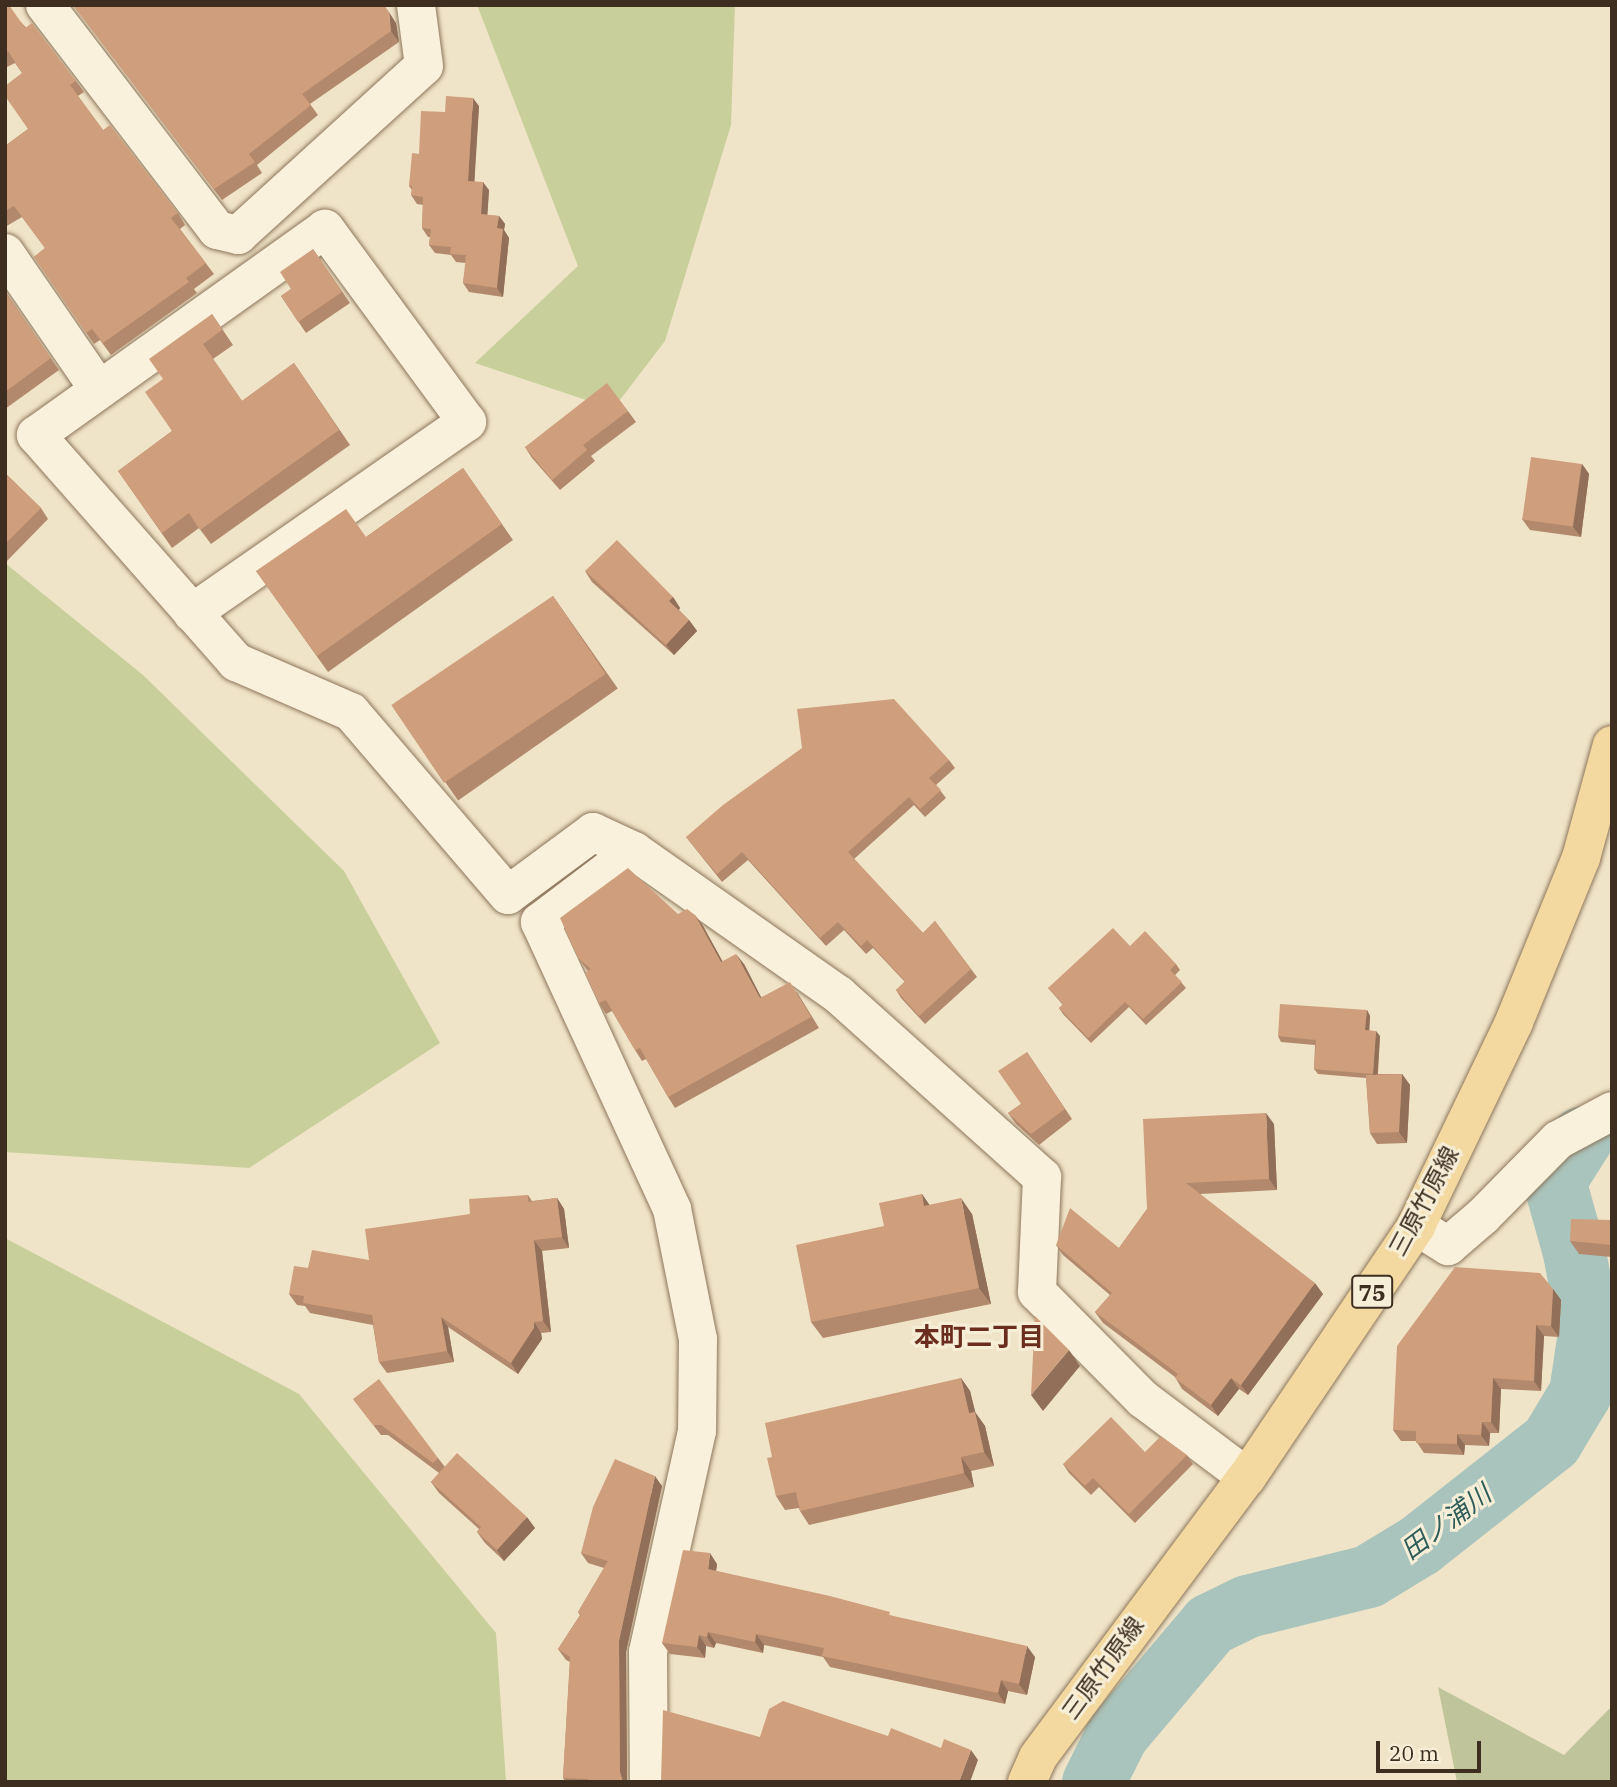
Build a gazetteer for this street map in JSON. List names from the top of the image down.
{
  "streets": {
    "main road": ["三原竹原線", "75"]
  },
  "districts": ["本町二丁目"],
  "water": ["田ノ浦川"],
  "scale_bar": "20 m"
}
